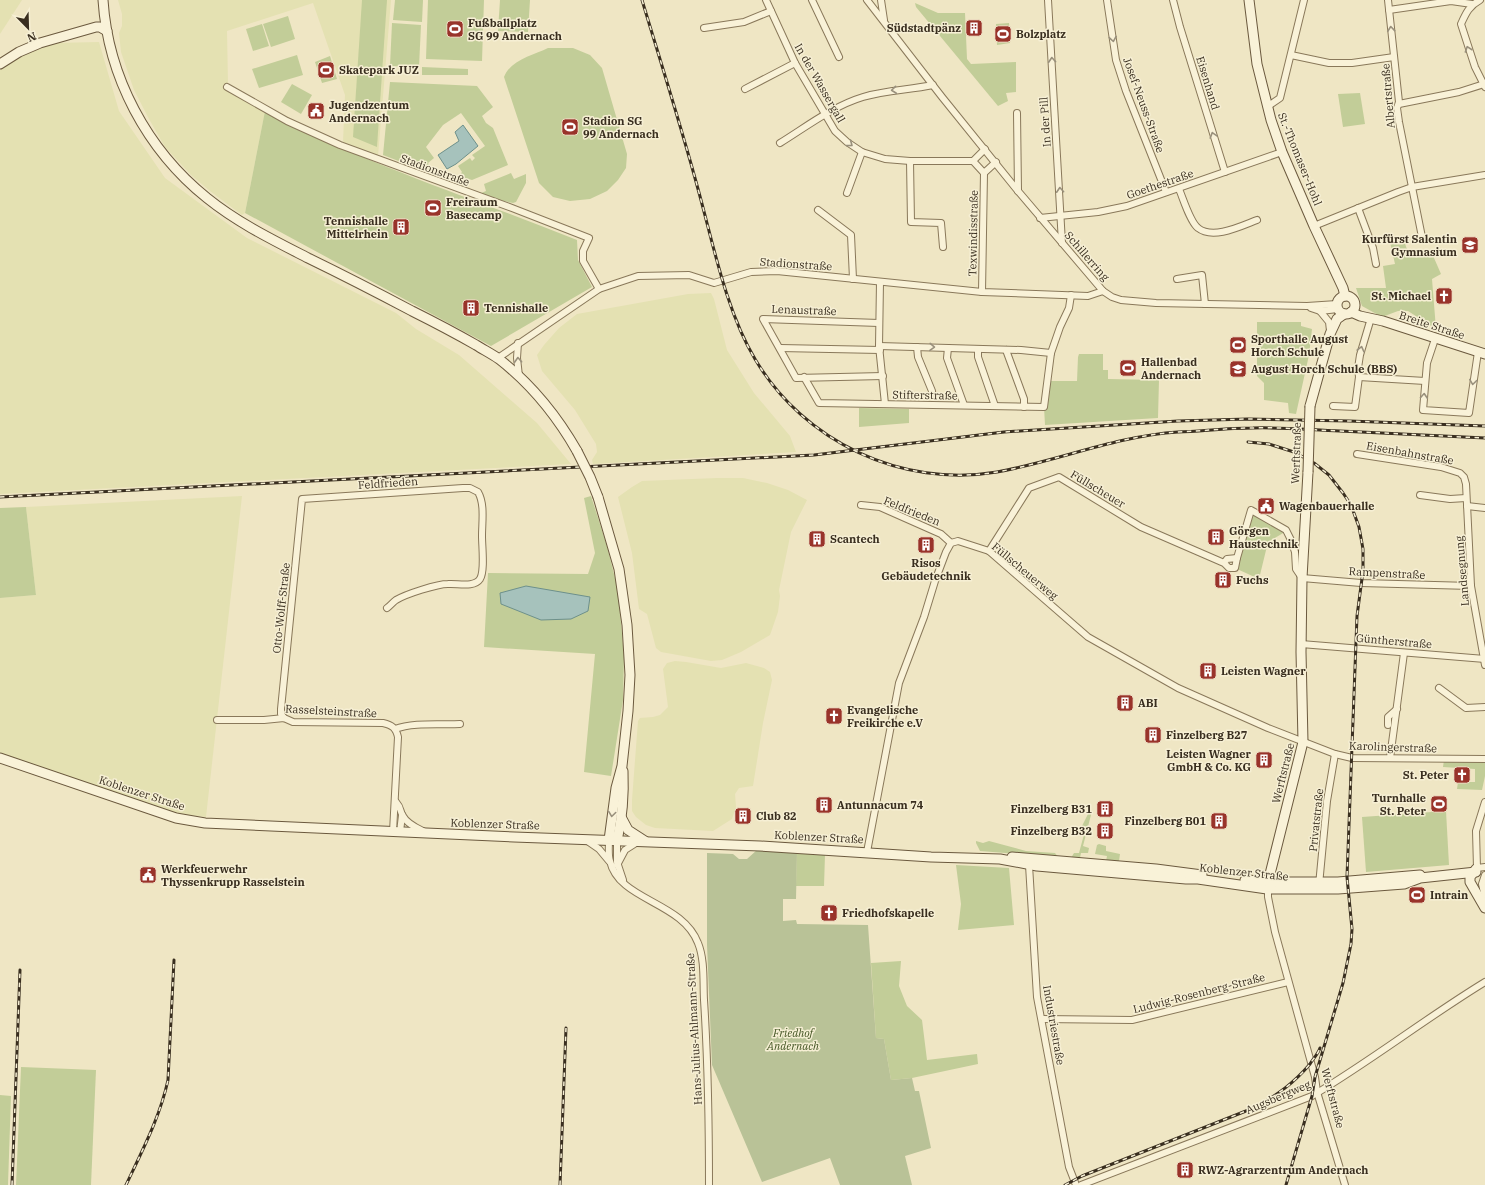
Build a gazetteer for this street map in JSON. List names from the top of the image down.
{
  "streets": {
    "street": [
      "In der Wassergall",
      "Eisenhand",
      "Albertstraße",
      "Josef-Neuss-Straße",
      "In der Pill",
      "St.-Thomaser-Hohl",
      "Stadionstraße",
      "Goethestraße",
      "Texwindisstraße",
      "Schillerring",
      "Lenaustraße",
      "Breite Straße",
      "Stifterstraße",
      "Werftstraße",
      "Eisenbahnstraße",
      "Feldfrieden",
      "Füllscheuer",
      "Füllscheuerweg",
      "Landsegnung",
      "Rampenstraße",
      "Otto-Wolff-Straße",
      "Güntherstraße",
      "Rasselsteinstraße",
      "Karolingerstraße",
      "Koblenzer Straße",
      "Privatstraße",
      "Ludwig-Rosenberg-Straße",
      "Industriestraße",
      "Hans-Julius-Ahlmann-Straße",
      "Augsbergweg"
    ]
  },
  "crossings": [
    ["Eisenhand", "Goethestraße"],
    ["Josef-Neuss-Straße", "Goethestraße"],
    ["In der Pill", "Goethestraße"],
    ["In der Pill", "Schillerring"],
    ["St.-Thomaser-Hohl", "Goethestraße"],
    ["St.-Thomaser-Hohl", "Werftstraße"],
    ["Stadionstraße", "Texwindisstraße"],
    ["Stadionstraße", "Schillerring"],
    ["Stadionstraße", "Stifterstraße"],
    ["Goethestraße", "Schillerring"],
    ["Schillerring", "Breite Straße"],
    ["Schillerring", "Werftstraße"],
    ["Lenaustraße", "Stifterstraße"],
    ["Breite Straße", "Werftstraße"],
    ["Werftstraße", "Füllscheuerweg"],
    ["Werftstraße", "Rampenstraße"],
    ["Werftstraße", "Güntherstraße"],
    ["Werftstraße", "Karolingerstraße"],
    ["Werftstraße", "Koblenzer Straße"],
    ["Werftstraße", "Ludwig-Rosenberg-Straße"],
    ["Werftstraße", "Augsbergweg"],
    ["Eisenbahnstraße", "Landsegnung"],
    ["Feldfrieden", "Füllscheuerweg"],
    ["Feldfrieden", "Otto-Wolff-Straße"],
    ["Füllscheuer", "Füllscheuerweg"],
    ["Füllscheuerweg", "Karolingerstraße"],
    ["Landsegnung", "Rampenstraße"],
    ["Landsegnung", "Güntherstraße"],
    ["Otto-Wolff-Straße", "Rasselsteinstraße"],
    ["Karolingerstraße", "Privatstraße"],
    ["Koblenzer Straße", "Privatstraße"],
    ["Koblenzer Straße", "Industriestraße"],
    ["Koblenzer Straße", "Hans-Julius-Ahlmann-Straße"],
    ["Ludwig-Rosenberg-Straße", "Industriestraße"]
  ],
  "one_way": ["Eisenhand", "Josef-Neuss-Straße"],
  "parks": ["Friedhof Andernach"],
  "places": {
    "building": [
      "Südstadtpänz",
      "Tennishalle Mittelrhein",
      "Tennishalle",
      "Görgen Haustechnik",
      "Scantech",
      "Risos Gebäudetechnik",
      "Fuchs",
      "Leisten Wagner",
      "ABI",
      "Finzelberg B27",
      "Leisten Wagner GmbH & Co. KG",
      "Antunnacum 74",
      "Finzelberg B31",
      "Club 82",
      "Finzelberg B01",
      "Finzelberg B32",
      "RWZ-Agrarzentrum Andernach"
    ],
    "sports": [
      "Fußballplatz SG 99 Andernach",
      "Bolzplatz",
      "Skatepark JUZ",
      "Stadion SG 99 Andernach",
      "Freiraum Basecamp",
      "Sporthalle August Horch Schule",
      "Hallenbad Andernach",
      "Turnhalle St. Peter",
      "Intrain"
    ],
    "public building": ["Jugendzentum Andernach", "Wagenbauerhalle", "Werkfeuerwehr Thyssenkrupp Rasselstein"],
    "school or university": ["Kurfürst Salentin Gymnasium", "August Horch Schule (BBS)"],
    "church": [
      "St. Michael",
      "Evangelische Freikirche e.V",
      "St. Peter",
      "Friedhofskapelle"
    ]
  },
  "north": "bottom right"
}
